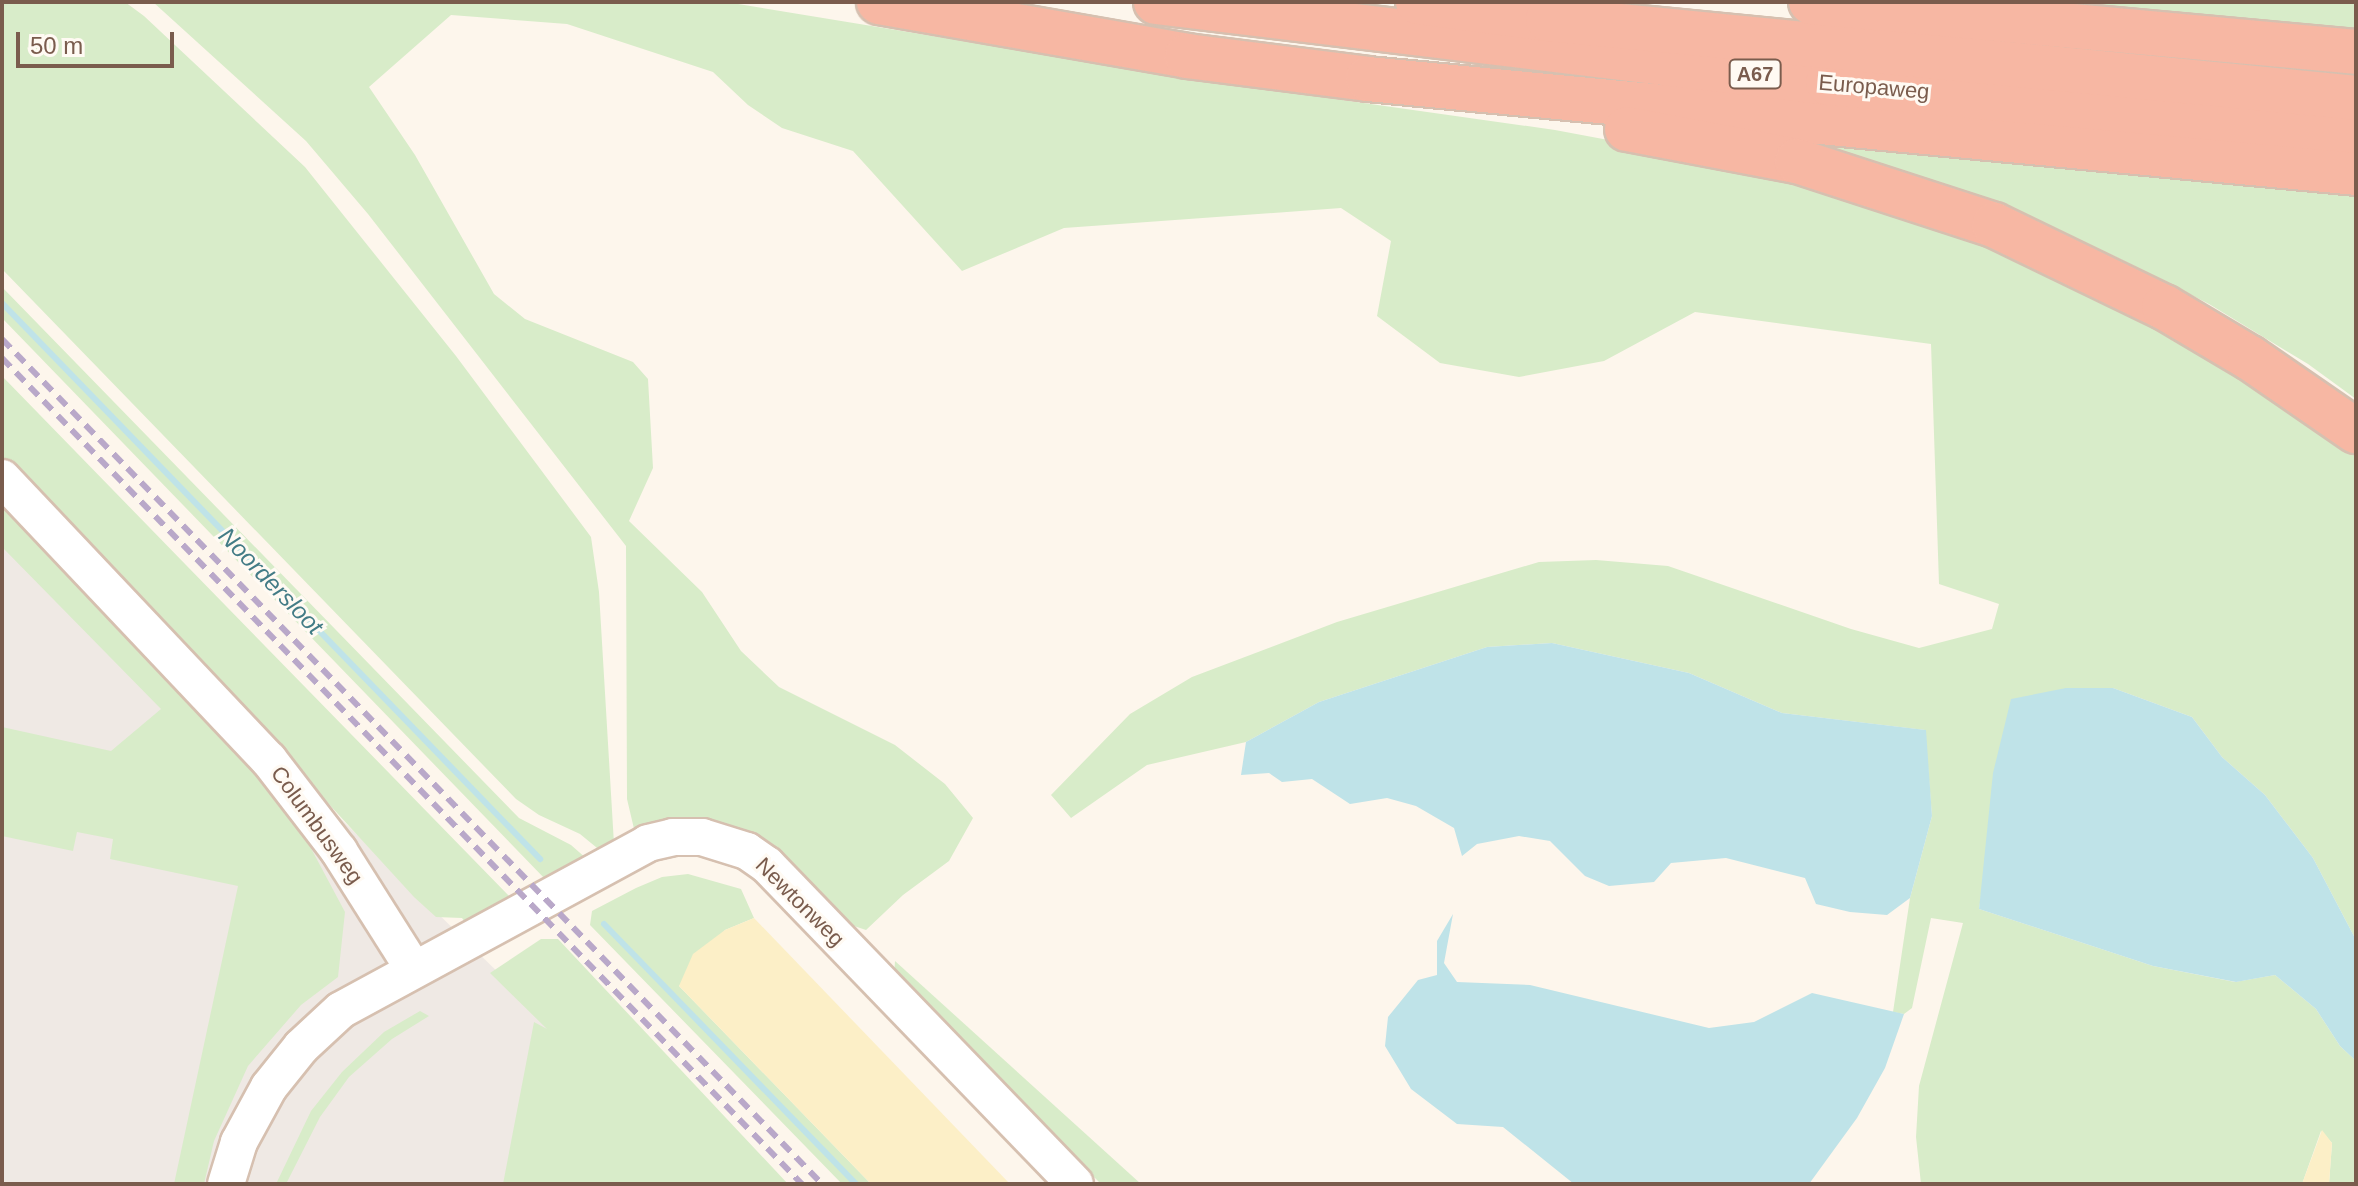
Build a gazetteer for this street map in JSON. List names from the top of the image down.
{
  "streets": {
    "highway": ["A67", "Europaweg"],
    "street": ["Columbusweg", "Newtonweg"]
  },
  "crossings": [
    ["Columbusweg", "Newtonweg"]
  ],
  "water": ["Noordersloot"],
  "scale_bar": "50 m"
}
